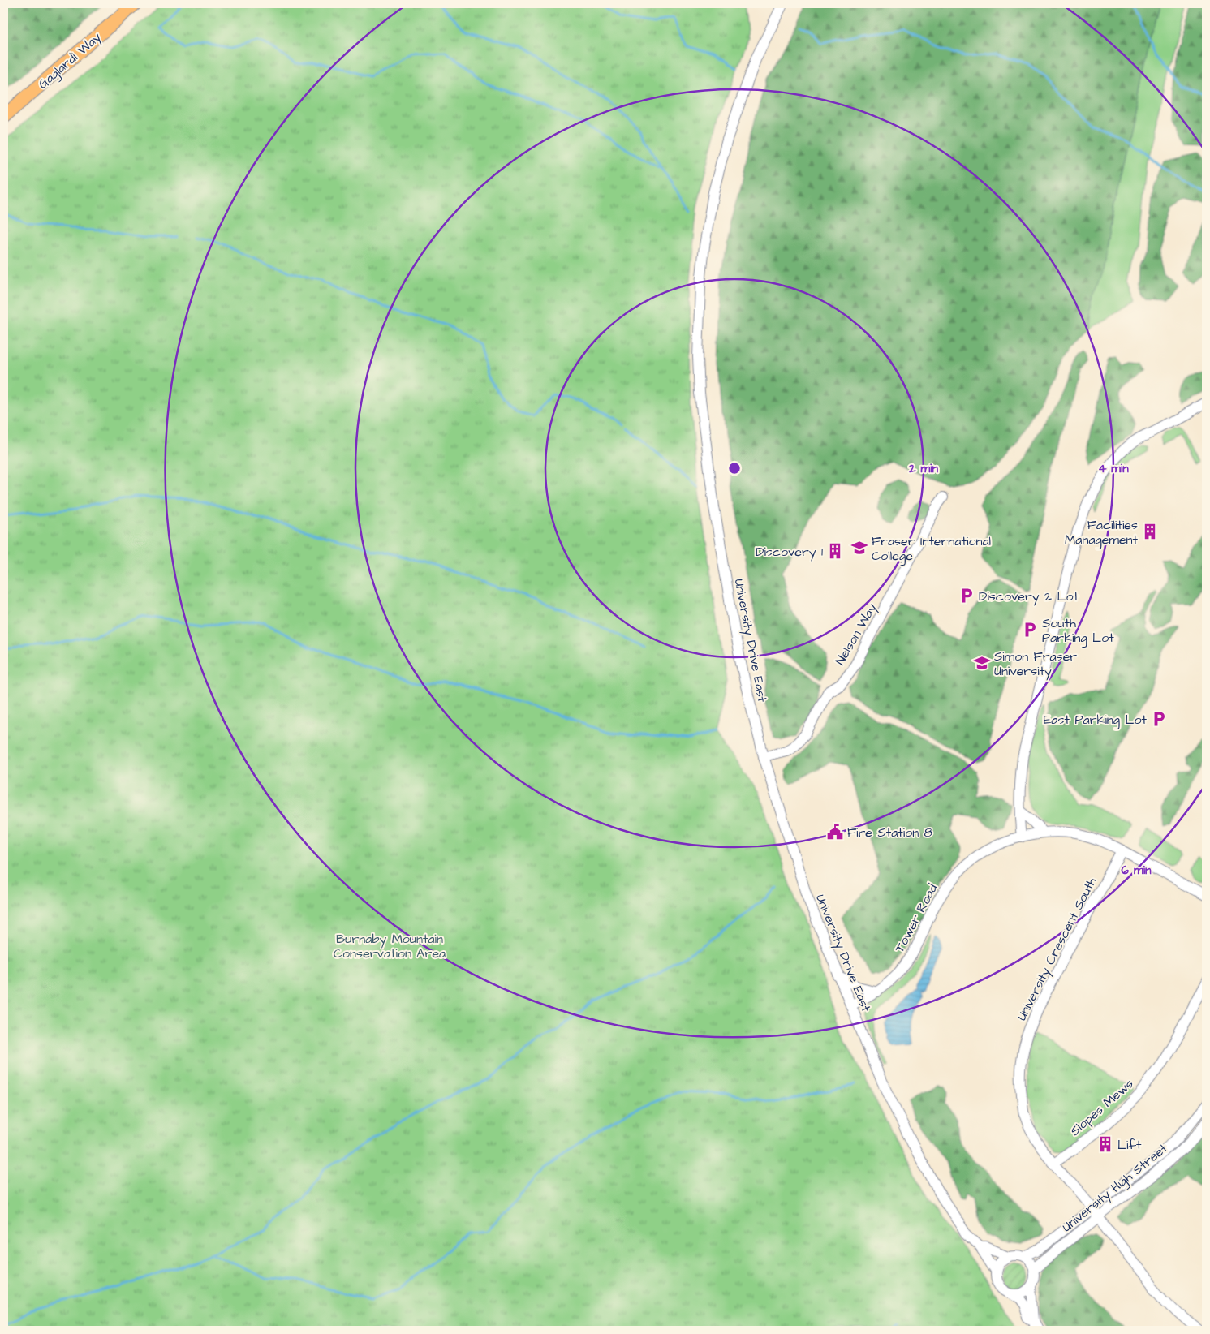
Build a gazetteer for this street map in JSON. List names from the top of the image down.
{
  "streets": {
    "main road": ["Gaglardi Way"],
    "street": [
      "Nelson Way",
      "University Drive East",
      "Tower Road",
      "University Crescent South",
      "Slopes Mews",
      "University High Street"
    ]
  },
  "crossings": [
    ["Nelson Way", "University Drive East"],
    ["University Drive East", "Tower Road"],
    ["University Drive East", "University High Street"],
    ["Tower Road", "University Crescent South"],
    ["University Crescent South", "Slopes Mews"],
    ["University Crescent South", "University High Street"]
  ],
  "parks": ["Burnaby Mountain Conservation Area"],
  "places": {
    "building": ["Facilities Management", "Discovery 1", "Lift"],
    "school or university": ["Fraser International College", "Simon Fraser University"],
    "parking": ["Discovery 2 Lot", "South Parking Lot", "East Parking Lot"],
    "public building": ["Fire Station 8"]
  },
  "rings": ["2 min", "4 min", "6 min"]
}
